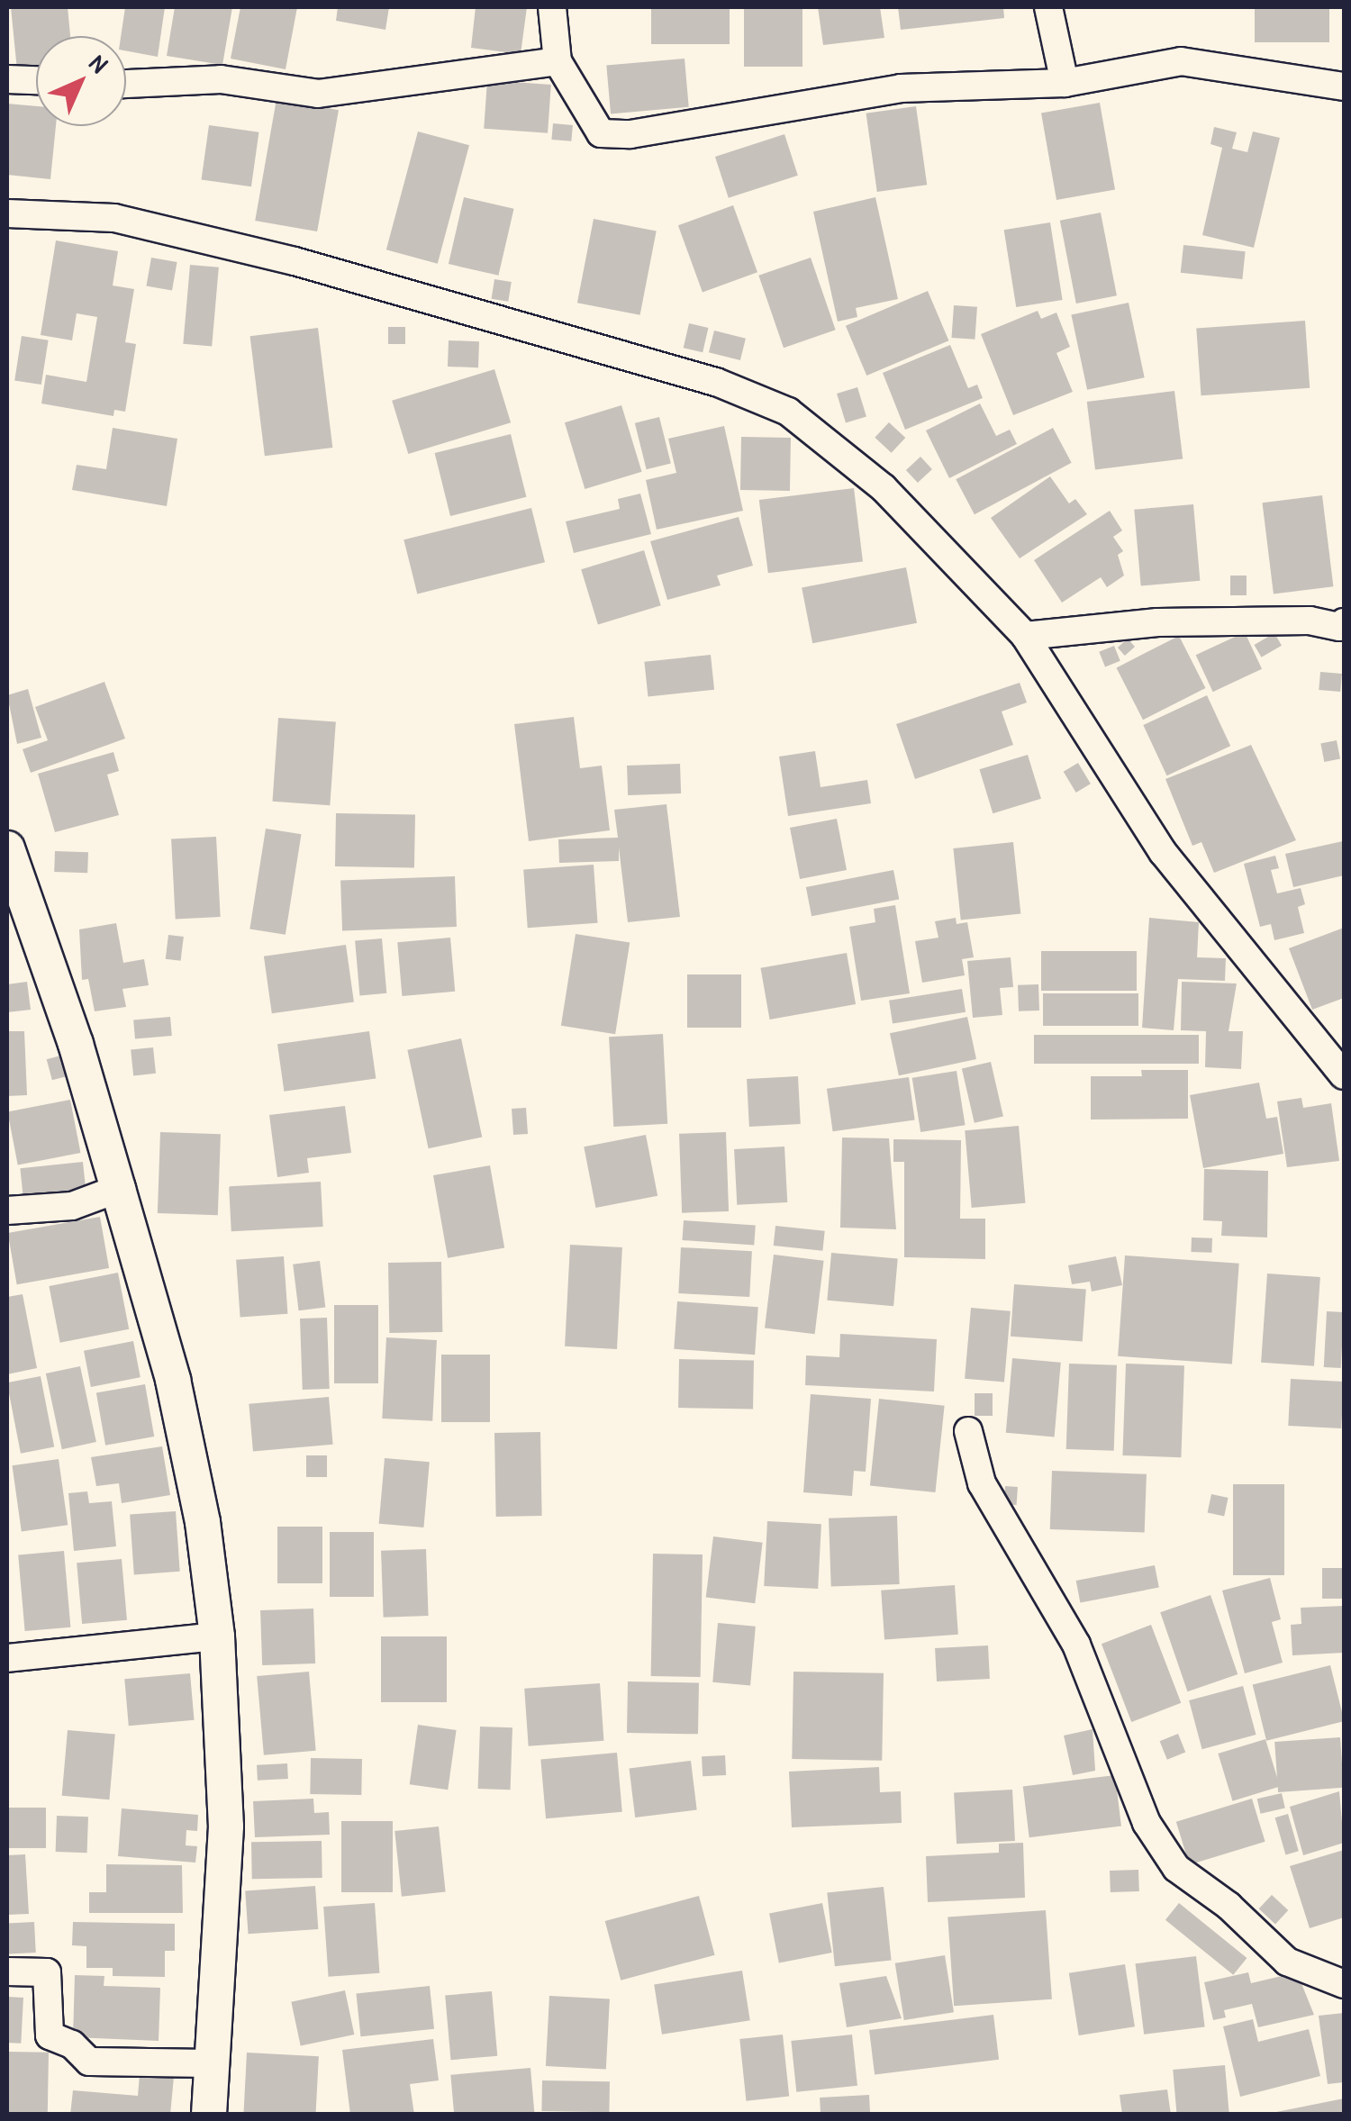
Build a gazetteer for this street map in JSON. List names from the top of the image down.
{
  "north": "top right"
}
